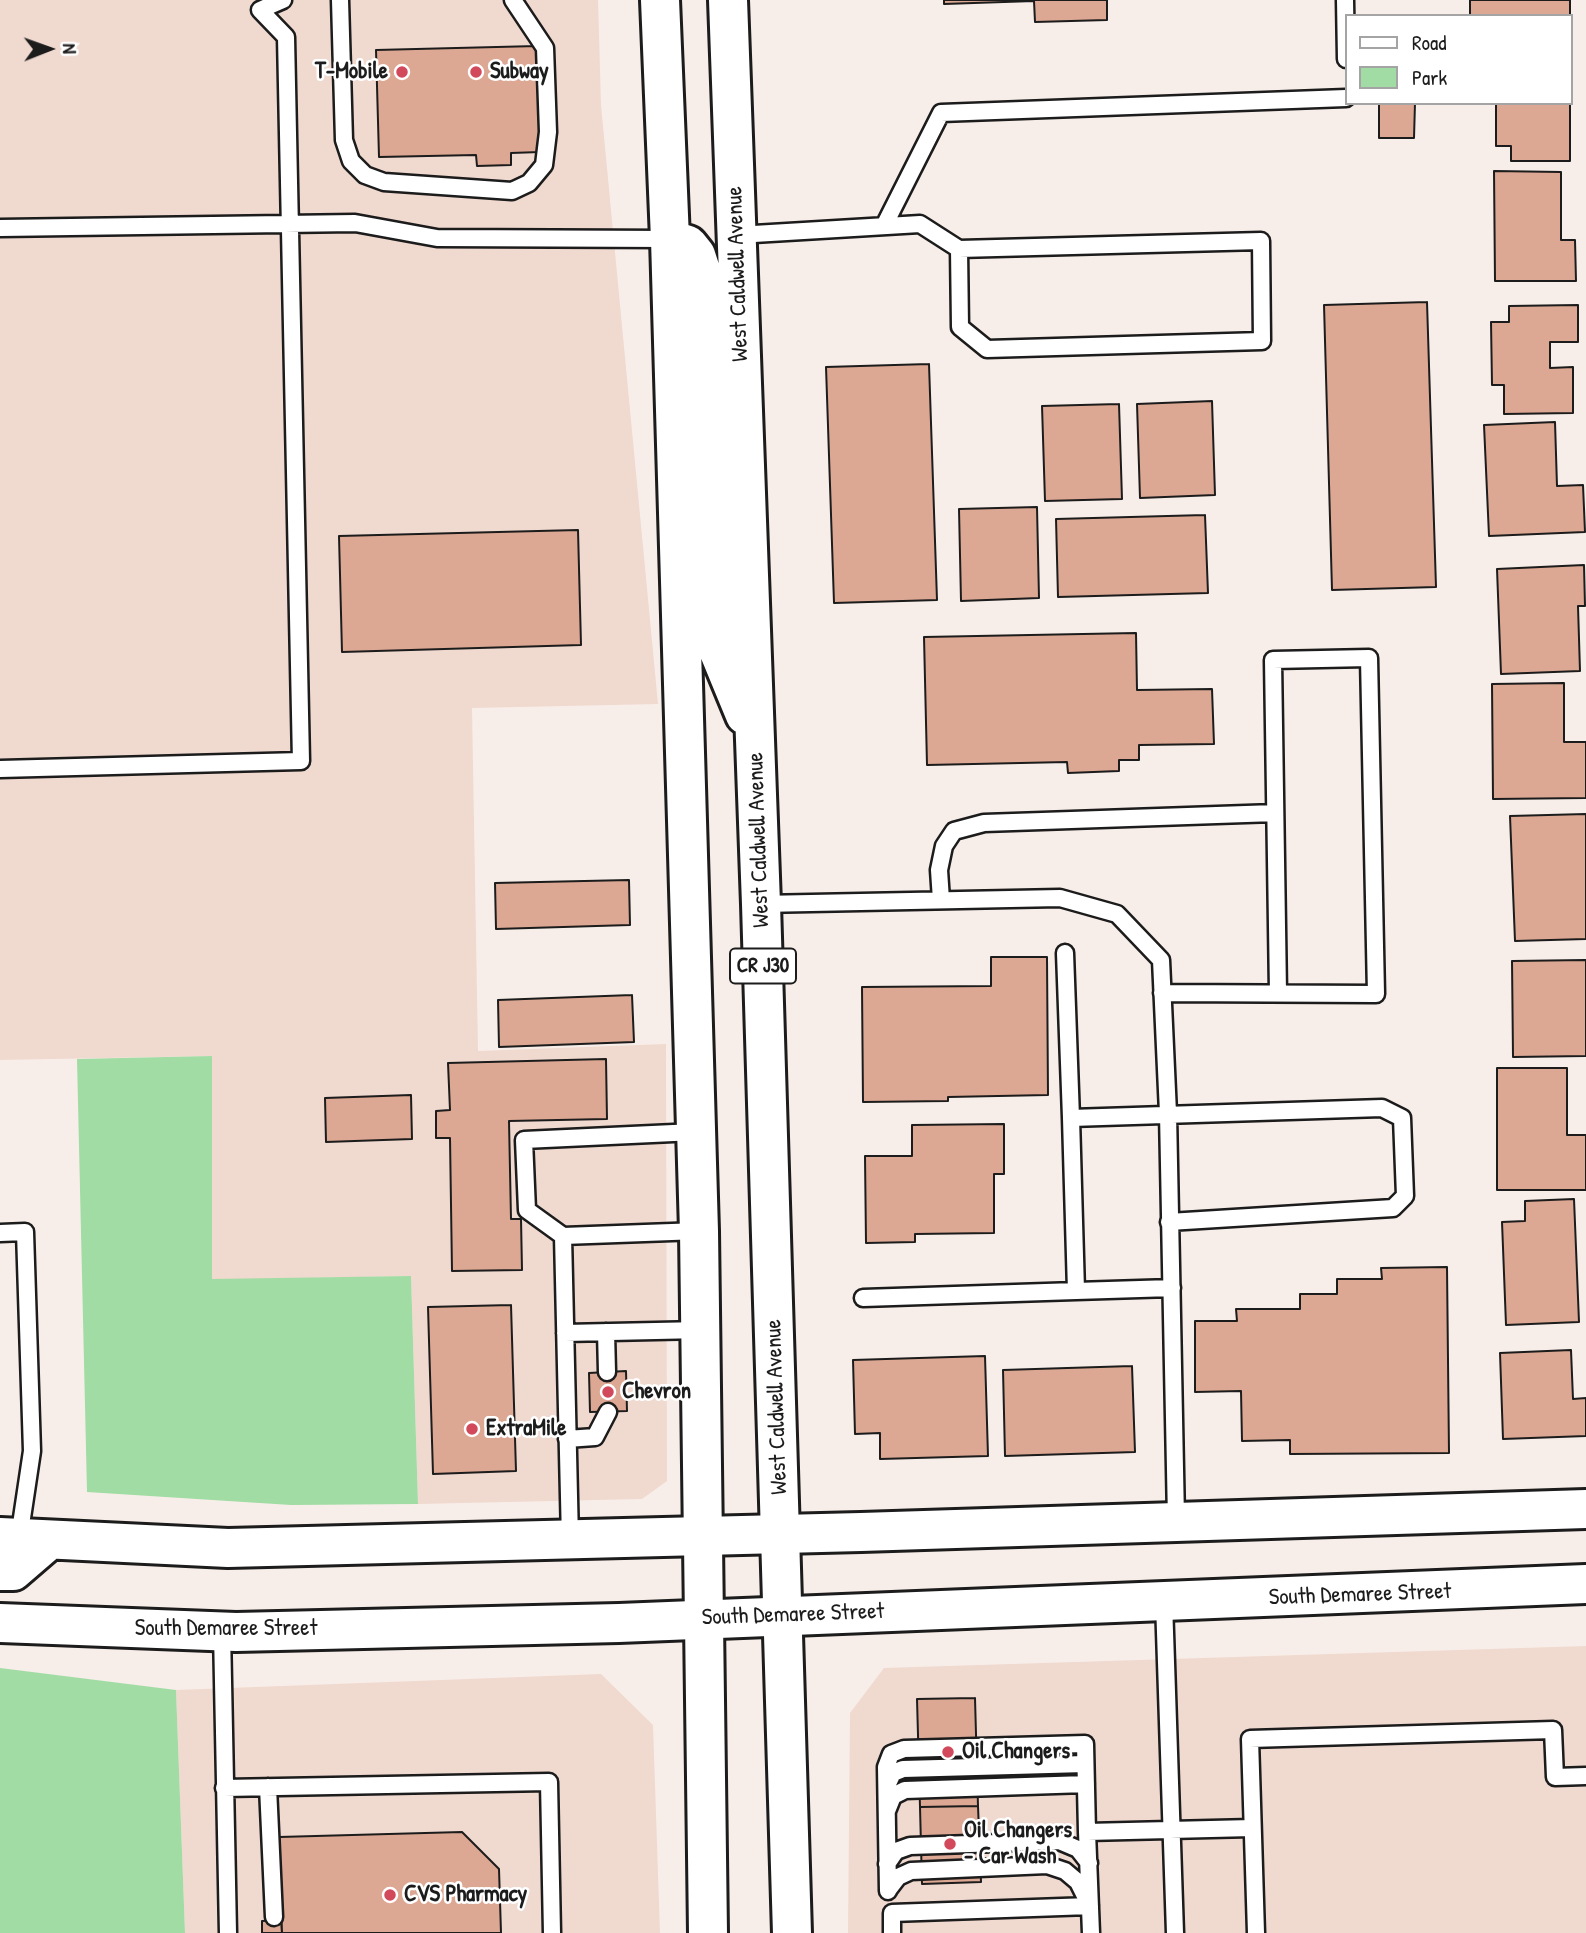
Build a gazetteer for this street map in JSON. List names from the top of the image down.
{
  "streets": {
    "main road": ["West Caldwell Avenue", "CR J30", "South Demaree Street"]
  },
  "crossings": [
    ["West Caldwell Avenue", "South Demaree Street"]
  ],
  "places": [
    "T-Mobile",
    "Subway",
    "Chevron",
    "ExtraMile",
    "Oil Changers",
    "Oil Changers - Car Wash",
    "CVS Pharmacy"
  ],
  "legend": ["Road", "Park"],
  "north": "right"
}
